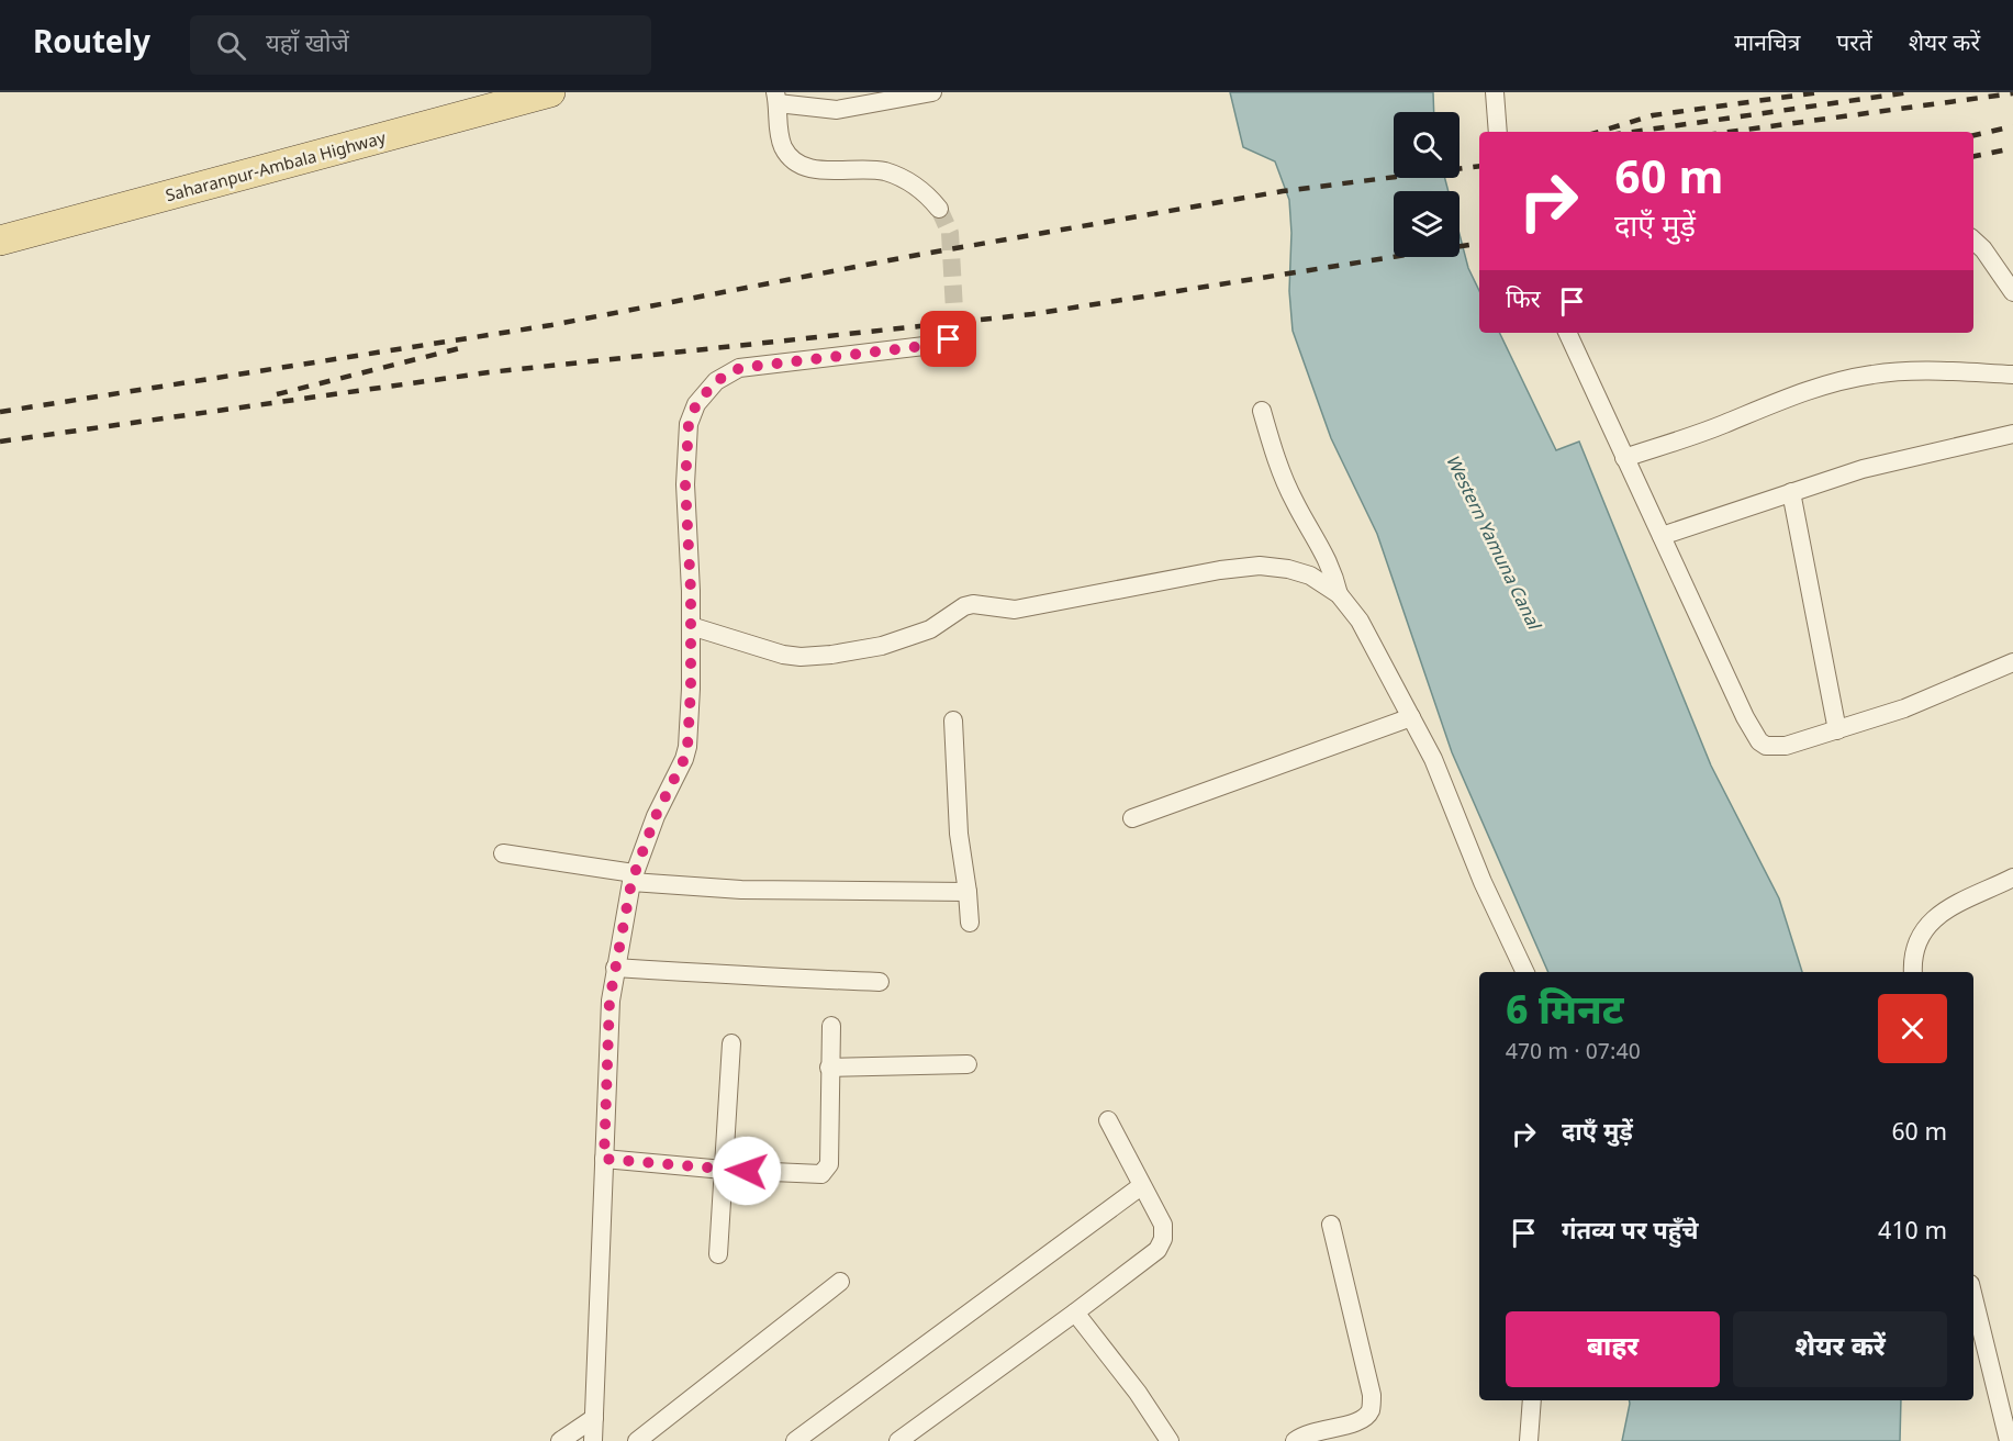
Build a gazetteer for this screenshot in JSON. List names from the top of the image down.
{
  "streets": {
    "main road": ["Saharanpur-Ambala Highway"]
  },
  "water": ["Western Yamuna Canal"],
  "page": {
    "header": "Routely",
    "search": "यहाँ खोजें",
    "nav": ["मानचित्र", "परतें", "शेयर करें"],
    "turn": ["60 m", "दाएँ मुड़ें"],
    "then": "फिर",
    "heading": ["6 मिनट", "470 m · 07:40"],
    "list": [
      {
        "name": "दाएँ मुड़ें",
        "value": "60 m"
      },
      {
        "name": "गंतव्य पर पहुँचे",
        "value": "410 m"
      }
    ],
    "buttons": ["बाहर", "शेयर करें"]
  }
}
